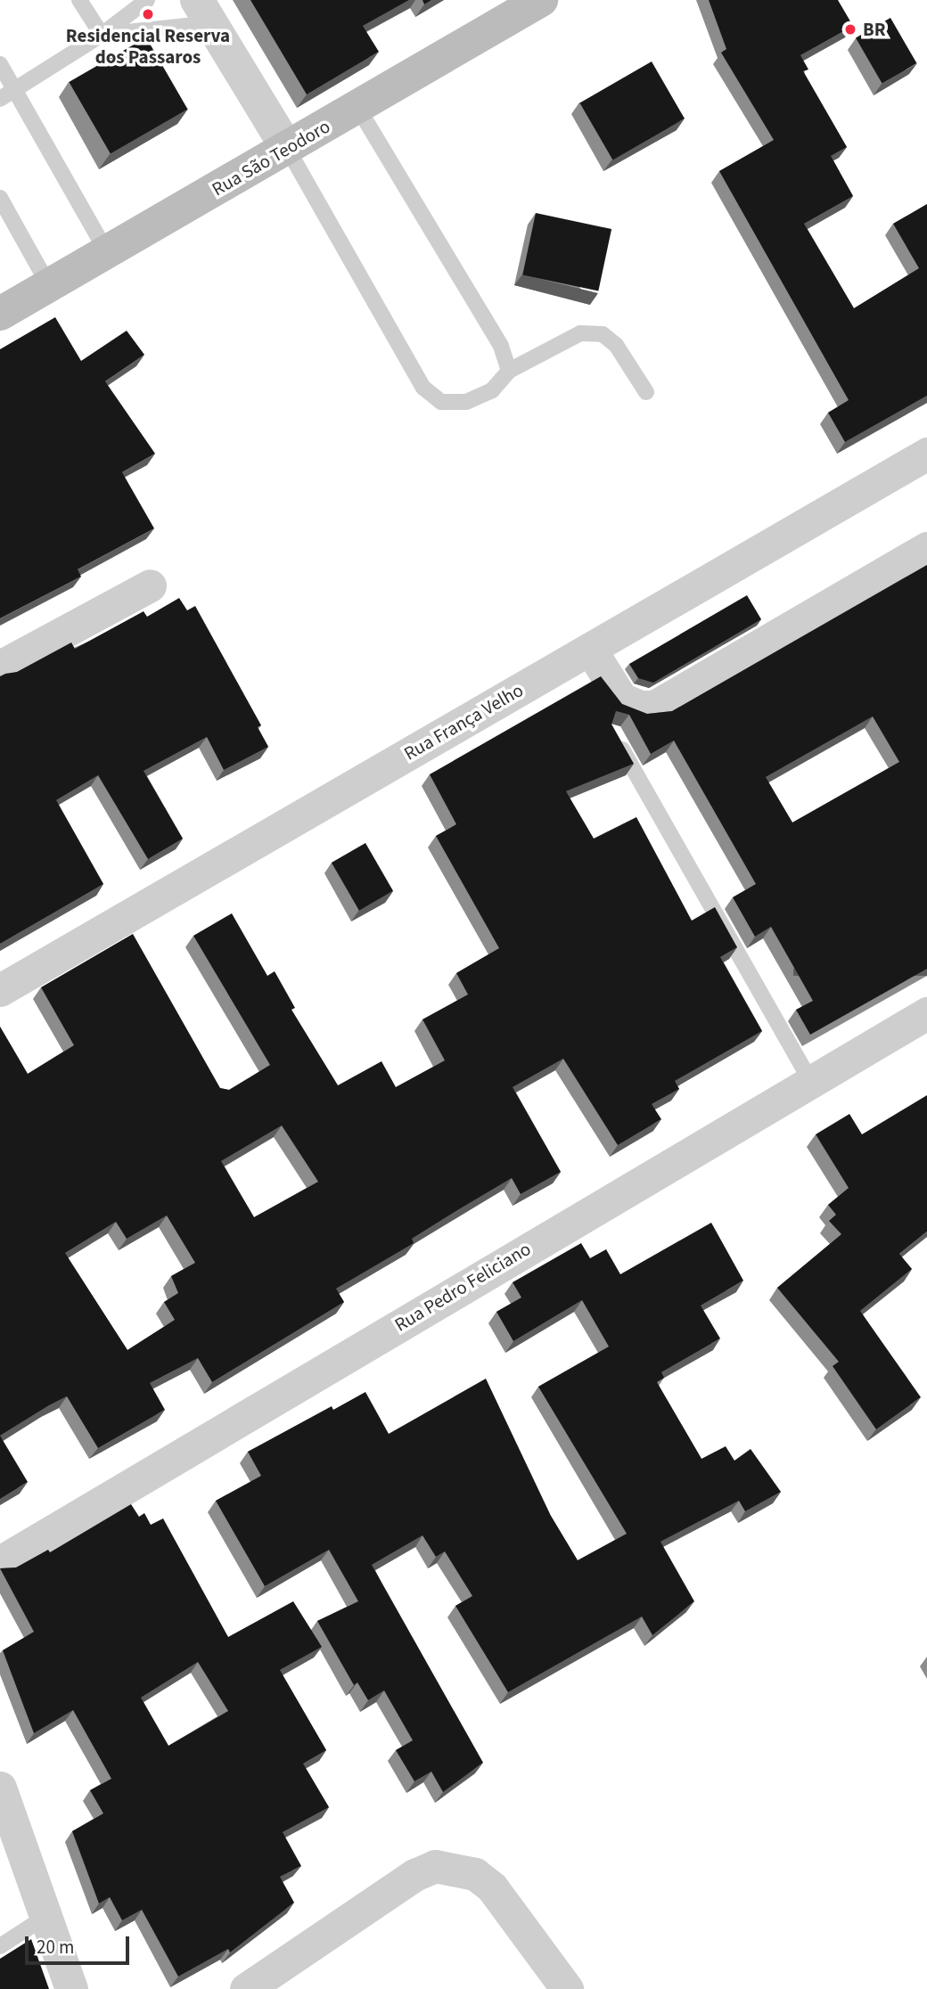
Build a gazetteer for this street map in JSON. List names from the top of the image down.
{
  "streets": {
    "main road": ["Rua São Teodoro"],
    "street": ["Rua França Velho", "Rua Pedro Feliciano"]
  },
  "places": ["Residencial Reserva dos Passaros", "BR"],
  "scale_bar": "20 m"
}
